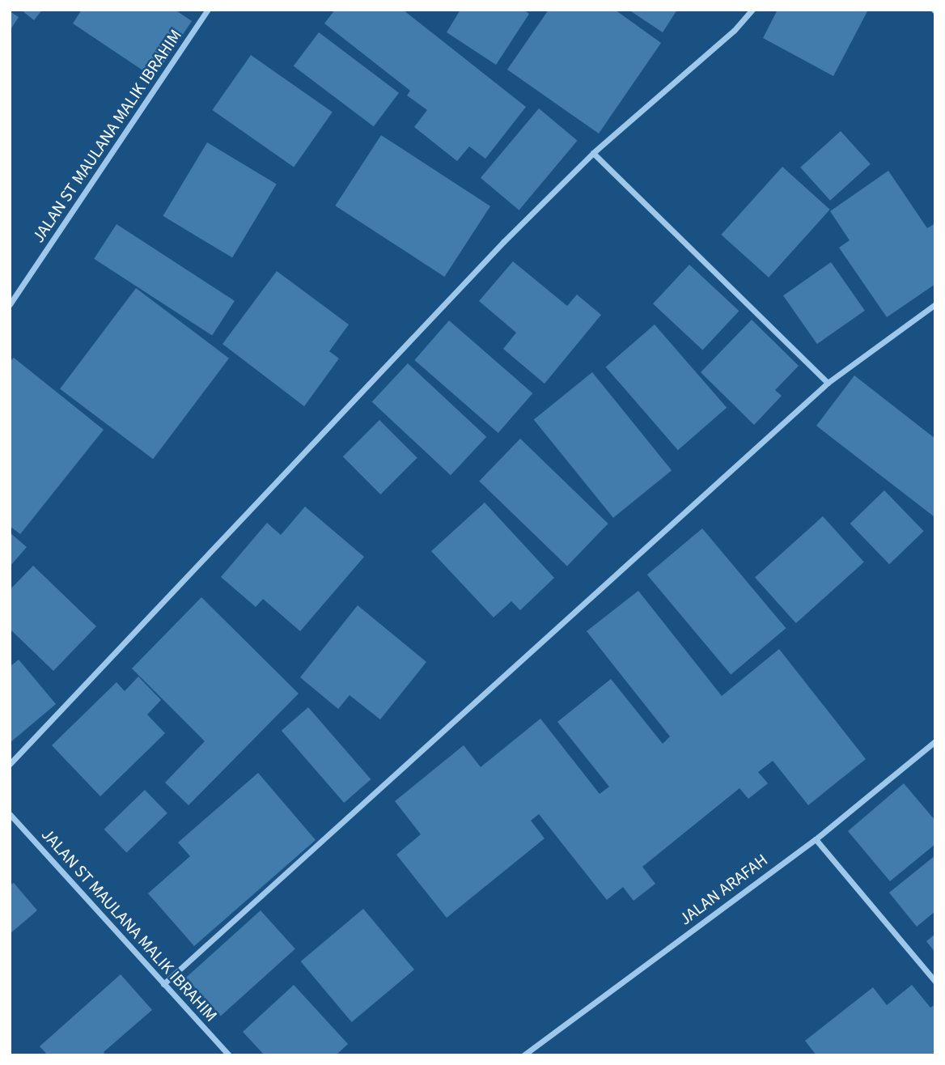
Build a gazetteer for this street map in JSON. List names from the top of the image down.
{
  "streets": {
    "street": ["JALAN ST MAULANA MALIK IBRAHIM", "JALAN ARAFAH"]
  }
}
